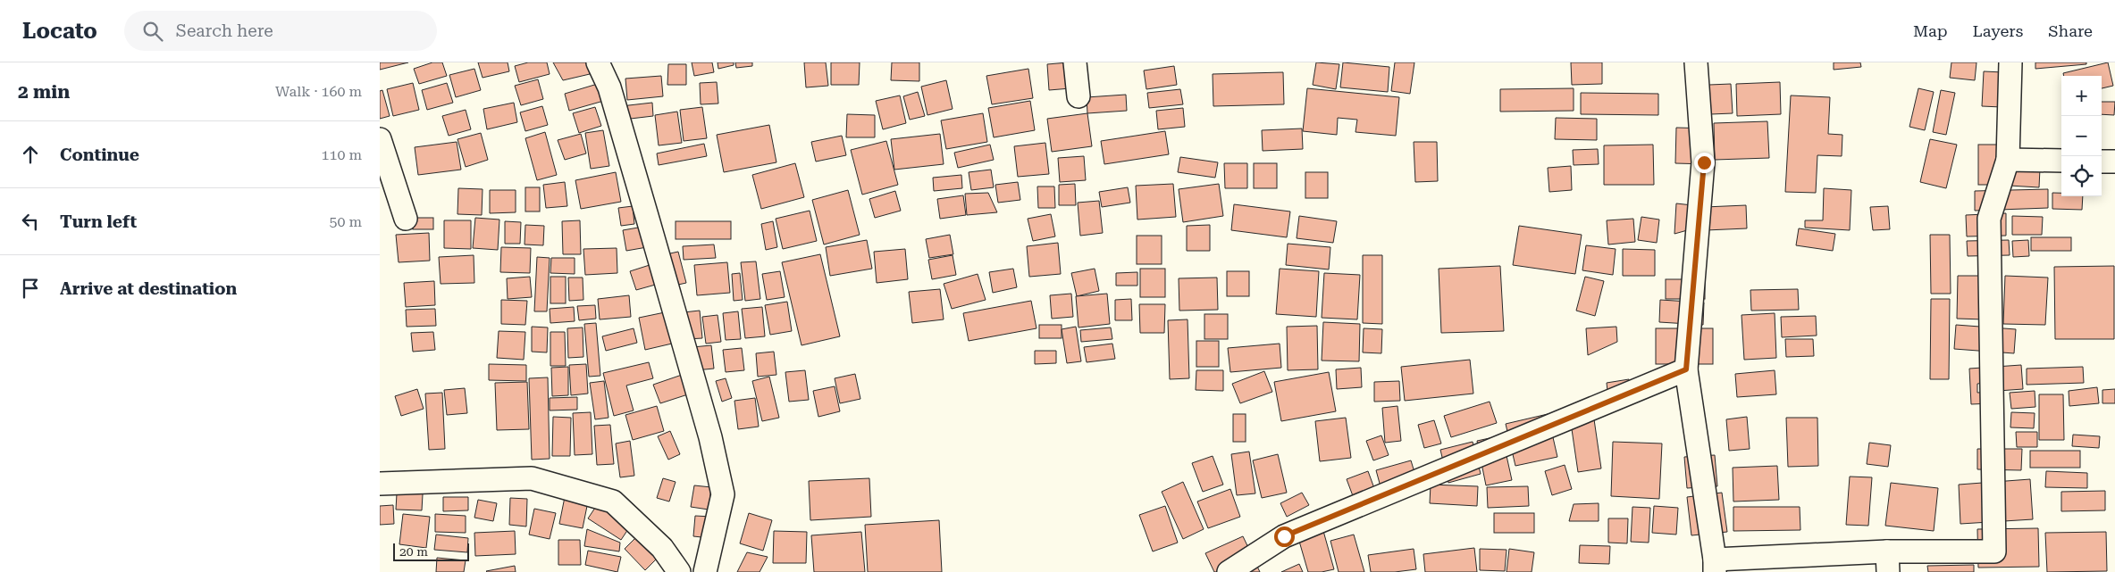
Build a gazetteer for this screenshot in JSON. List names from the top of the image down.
{
  "scale_bar": "20 m",
  "page": {
    "header": "Locato",
    "search": "Search here",
    "nav": ["Map", "Layers", "Share"],
    "heading": ["2 min", "Walk · 160 m"],
    "map_buttons": ["+", "−"],
    "list": [
      ["Continue", "110 m"],
      ["Turn left", "50 m"],
      "Arrive at destination"
    ],
    "scale": "20 m"
  }
}
